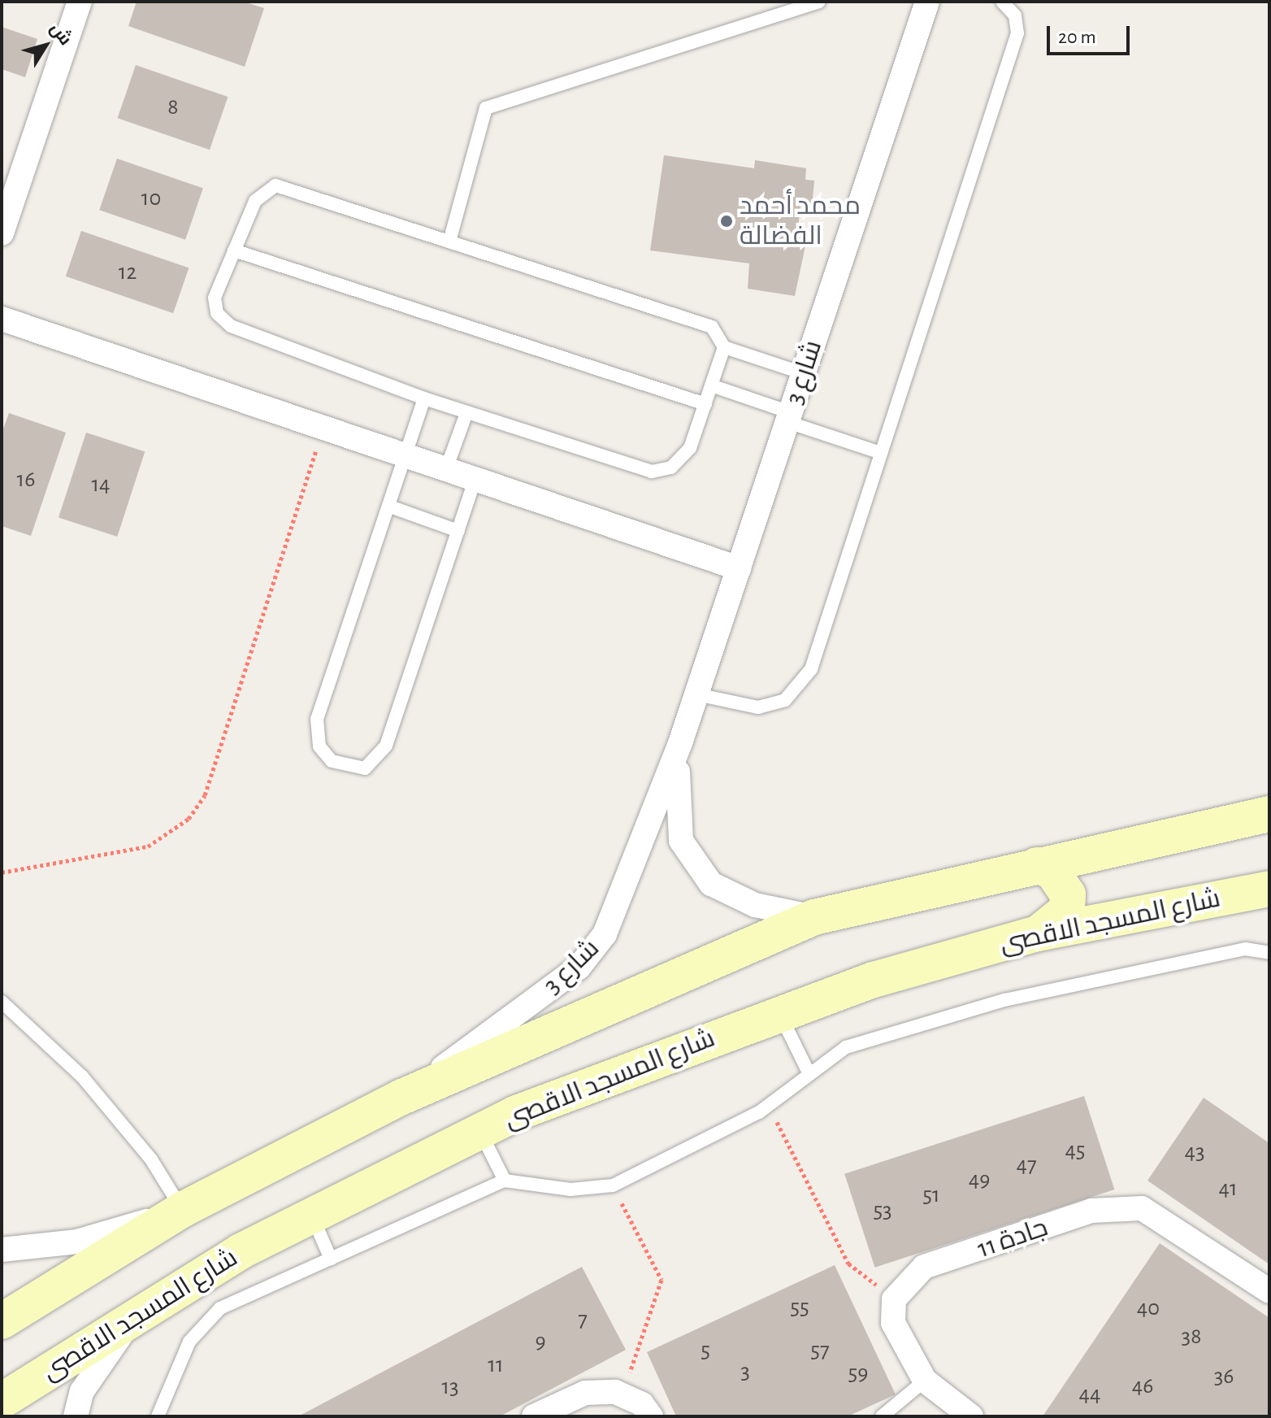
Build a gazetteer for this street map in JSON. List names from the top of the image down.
{
  "streets": {
    "main road": ["شارع المسجد الاقصى"],
    "street": ["شارع 3", "جادة 11"]
  },
  "places": ["محمد أحمد الفضالة"],
  "house_numbers": [
    "8",
    "10",
    "12",
    "16",
    "14",
    "45",
    "43",
    "47",
    "49",
    "41",
    "51",
    "53",
    "55",
    "40",
    "7",
    "38",
    "9",
    "5",
    "57",
    "11",
    "3",
    "59",
    "36",
    "46",
    "13",
    "44"
  ],
  "scale_bar": "20 m",
  "north": "top right"
}
